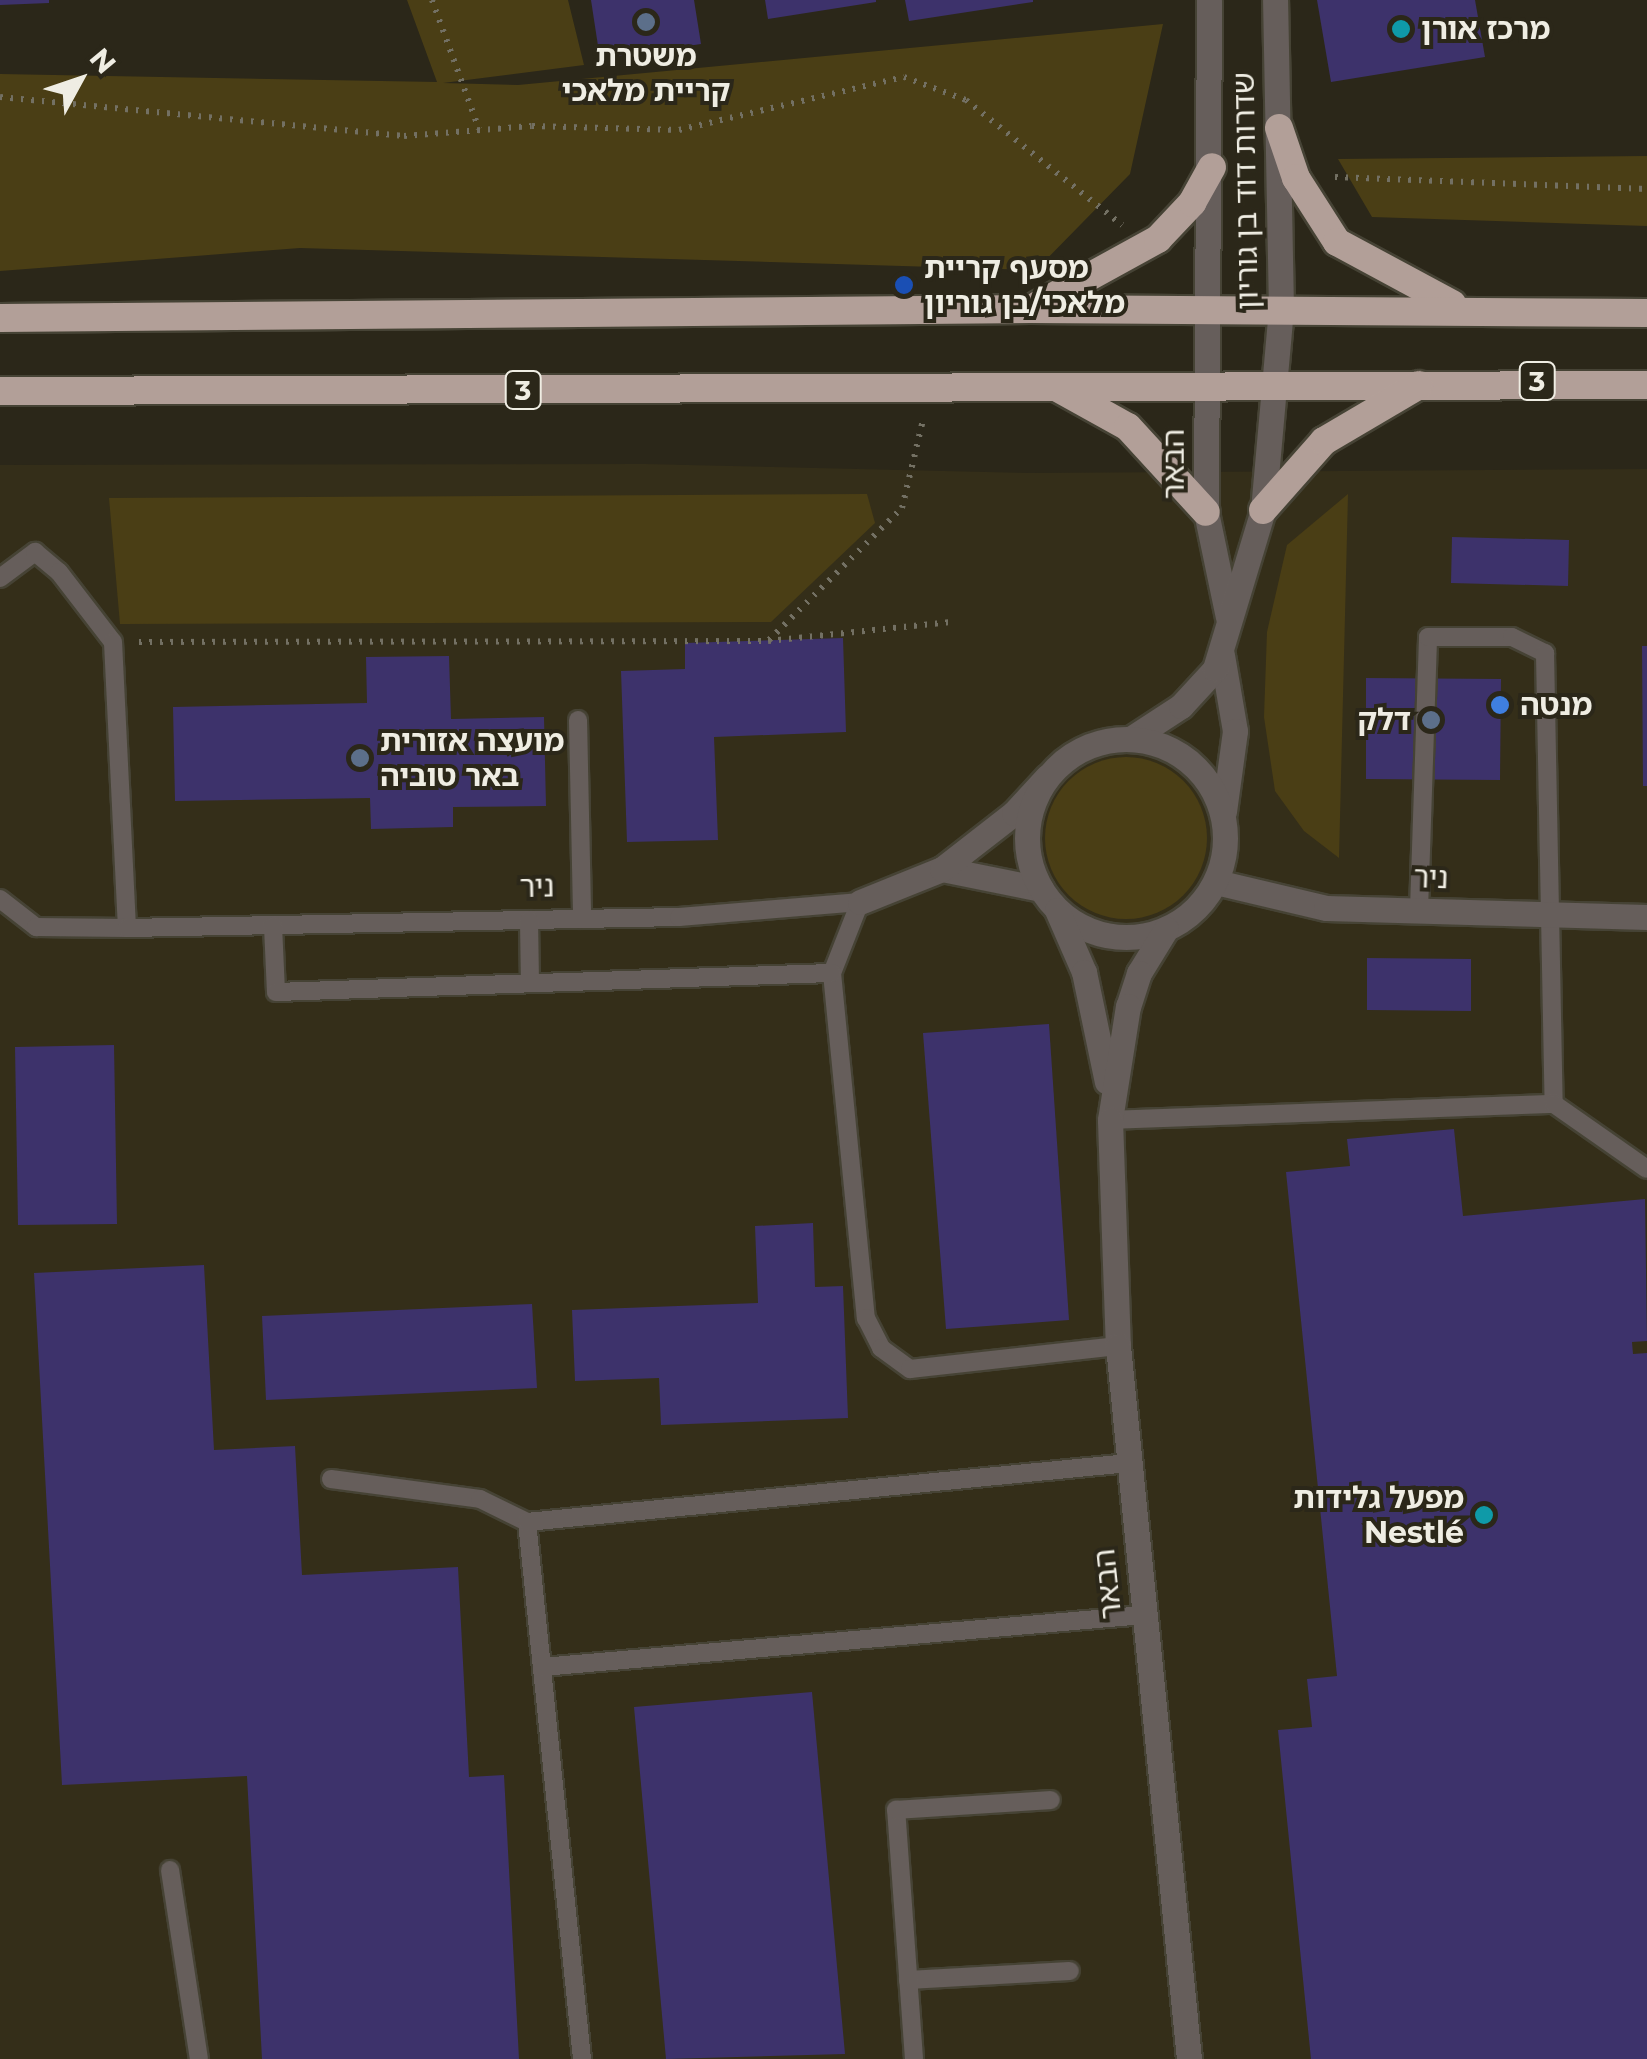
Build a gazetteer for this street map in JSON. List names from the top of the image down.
{
  "streets": {
    "highway": ["3"],
    "street": ["שדרות דוד בן גוריון", "הבאר", "ניר"]
  },
  "crossings": [
    ["שדרות דוד בן גוריון", "3"],
    ["שדרות דוד בן גוריון", "הבאר"],
    ["3", "הבאר"],
    ["הבאר", "ניר"]
  ],
  "places": [
    "משטרת קריית מלאכי",
    "מרכז אורן",
    "מסעף קריית מלאכי/בן גוריון",
    "מנטה",
    "דלק",
    "מועצה אזורית באר טוביה",
    "מפעל גלידות Nestlé"
  ],
  "north": "top right"
}
